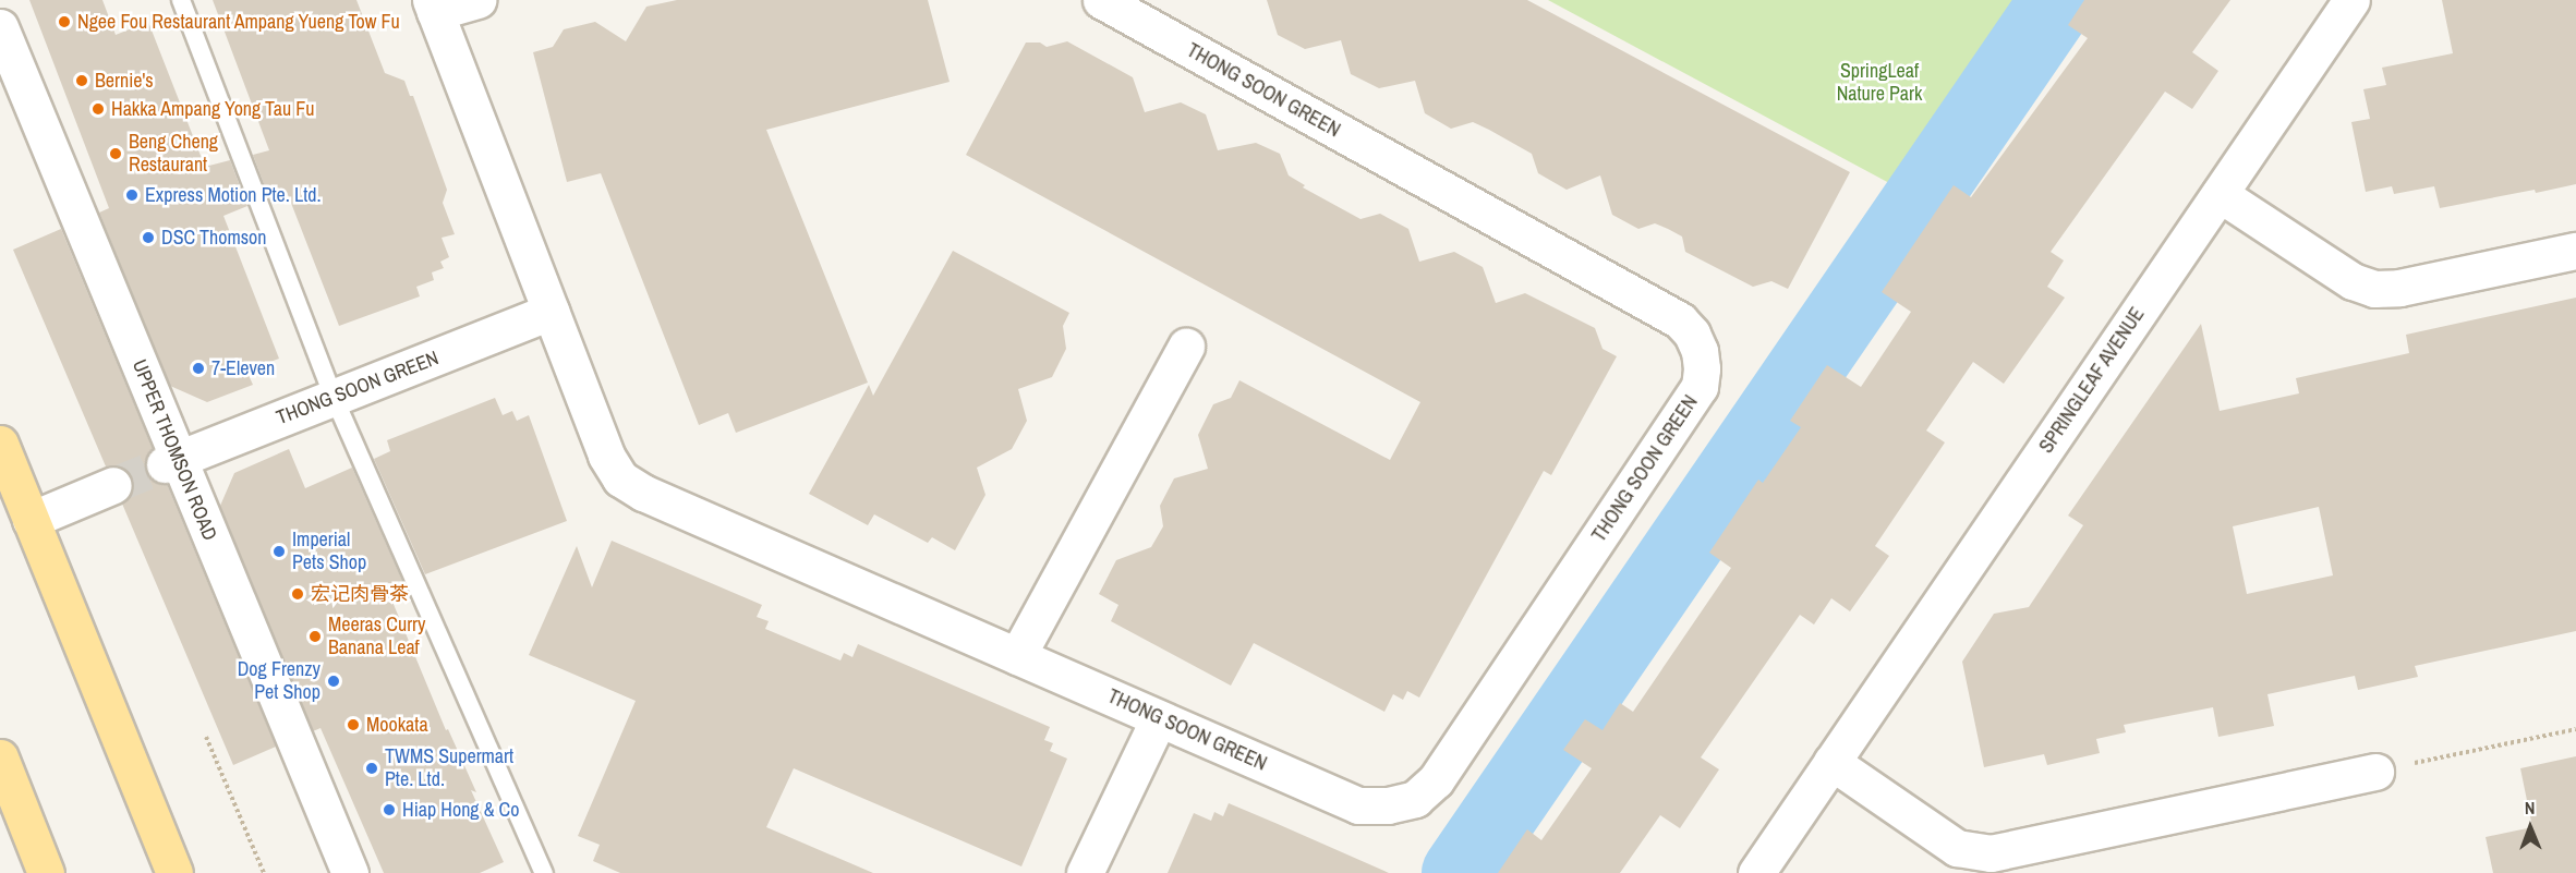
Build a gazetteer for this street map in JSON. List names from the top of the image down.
{
  "streets": {
    "street": ["THONG SOON GREEN", "SPRINGLEAF AVENUE", "UPPER THOMSON ROAD"]
  },
  "crossings": [
    ["THONG SOON GREEN", "UPPER THOMSON ROAD"]
  ],
  "parks": ["SpringLeaf Nature Park"],
  "places": [
    "Ngee Fou Restaurant Ampang Yueng Tow Fu",
    "Bernie's",
    "Hakka Ampang Yong Tau Fu",
    "Beng Cheng Restaurant",
    "Express Motion Pte. Ltd.",
    "DSC Thomson",
    "7-Eleven",
    "Imperial Pets Shop",
    "宏记肉骨茶",
    "Meeras Curry Banana Leaf",
    "Dog Frenzy Pet Shop",
    "Mookata",
    "TWMS Supermart Pte. Ltd.",
    "Hiap Hong & Co"
  ],
  "north": "top"
}
